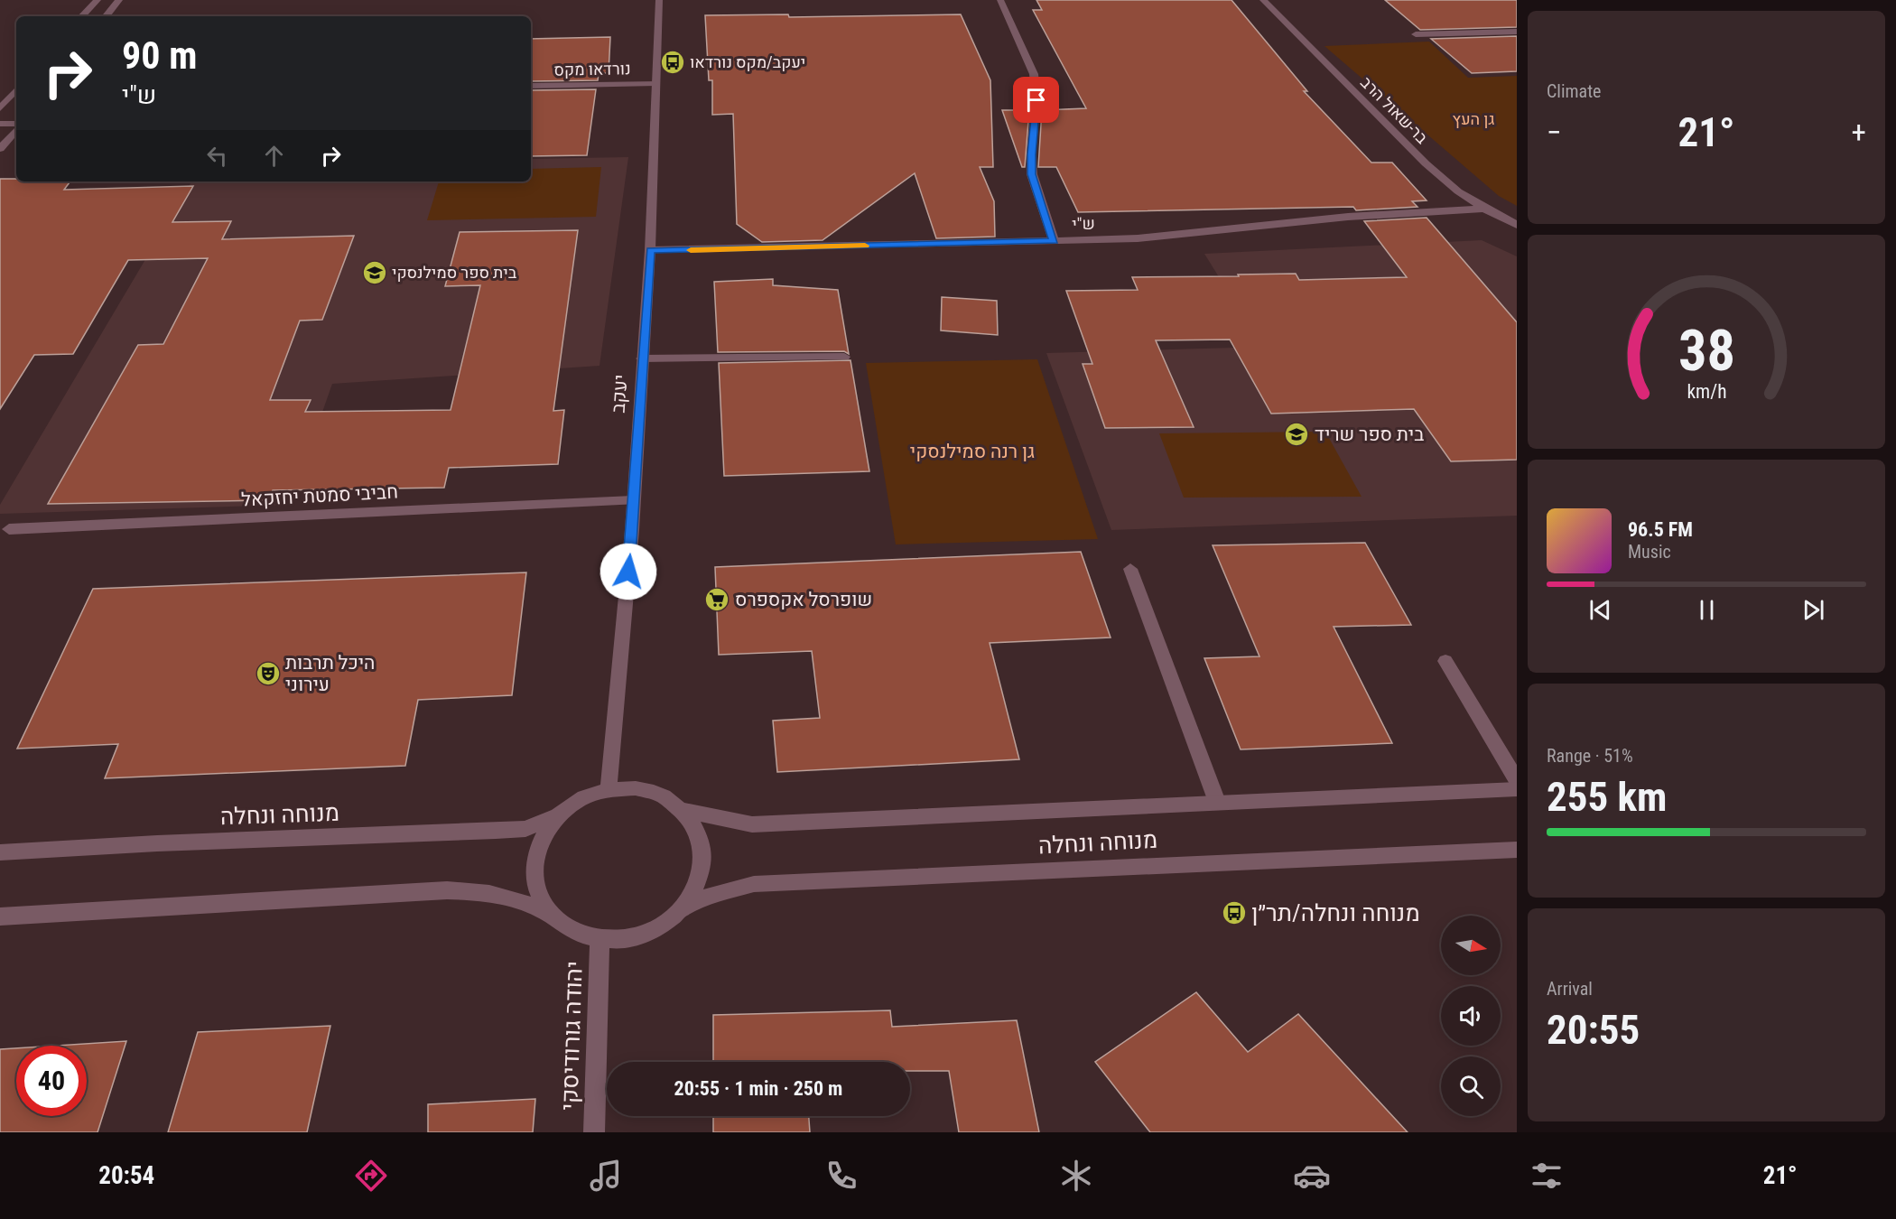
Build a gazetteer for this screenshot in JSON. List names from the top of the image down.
{
  "streets": {
    "street": [
      "נורדאו מקס",
      "בר-שאול הרב",
      "ש\"י",
      "יעקב",
      "חביבי סמטת יחזקאל",
      "מנוחה ונחלה",
      "יהודה גורודיסקי"
    ]
  },
  "crossings": [
    ["נורדאו מקס", "יעקב"],
    ["בר-שאול הרב", "ש\"י"],
    ["ש\"י", "יעקב"],
    ["יעקב", "חביבי סמטת יחזקאל"],
    ["יעקב", "מנוחה ונחלה"],
    ["יעקב", "יהודה גורודיסקי"],
    ["מנוחה ונחלה", "יהודה גורודיסקי"]
  ],
  "parks": ["גן העץ", "גן רנה סמילנסקי"],
  "places": {
    "bus stop": ["יעקב/מקס נורדאו", "מנוחה ונחלה/תר״ן"],
    "school or university": ["בית ספר סמילנסקי", "בית ספר שריד"],
    "supermarket": ["שופרסל אקספרס"],
    "theatre": ["היכל תרבות עירוני"]
  },
  "north": "right",
  "page": {
    "tile": [
      "Climate",
      ["Range · 51%", "255 km"],
      ["Arrival", "20:55"]
    ],
    "turn": ["90 m", "ש\"י"],
    "heat": ["−", "21°", "+"],
    "song": ["96.5 FM", "Music"],
    "limit": "40",
    "trip": "20:55 · 1 min · 250 m",
    "tabs": ["20:54", "21°"],
    "gauge": ["38", "km/h"]
  }
}
